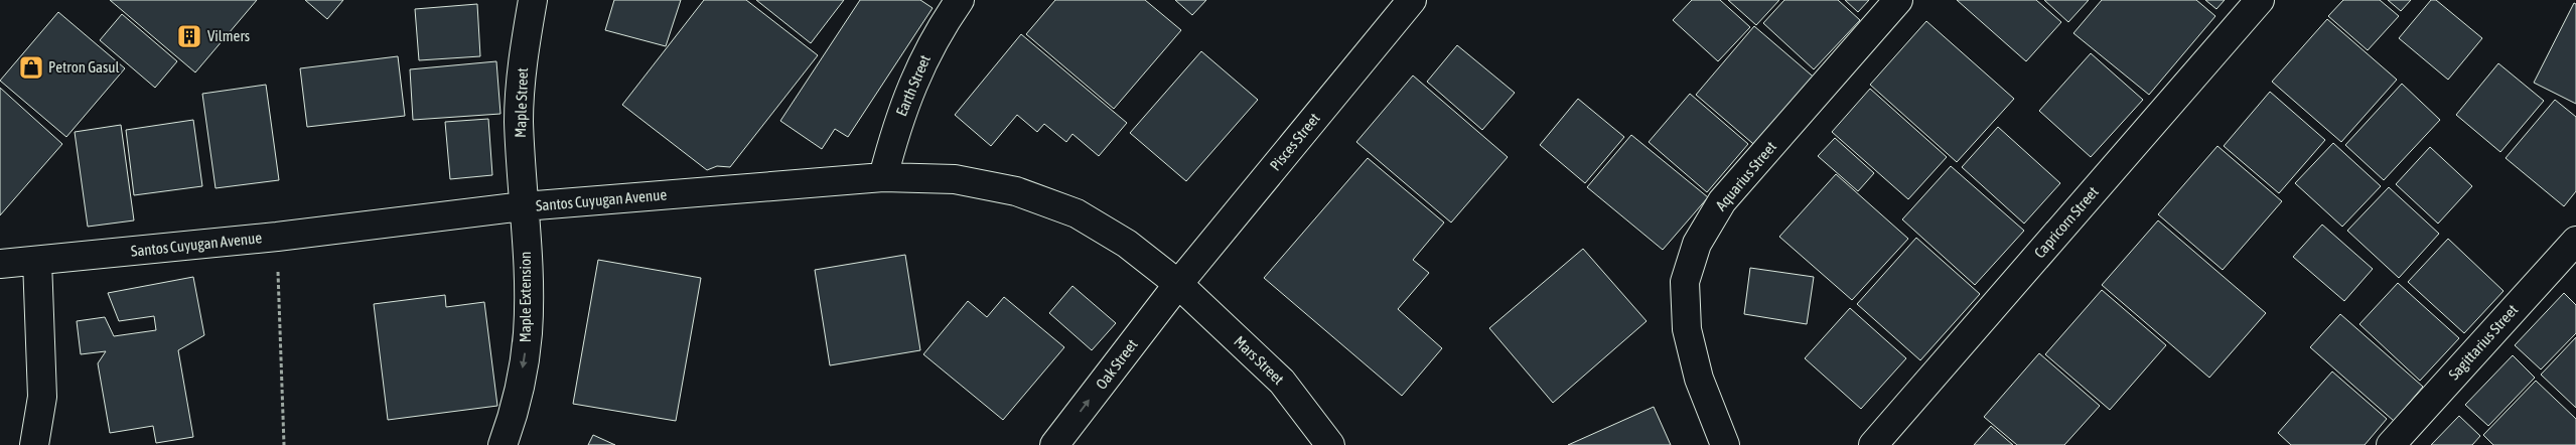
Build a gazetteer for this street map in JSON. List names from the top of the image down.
{
  "streets": {
    "street": [
      "Earth Street",
      "Maple Street",
      "Pisces Street",
      "Aquarius Street",
      "Santos Cuyugan Avenue",
      "Capricorn Street",
      "Maple Extension",
      "Sagittarius Street",
      "Mars Street",
      "Oak Street"
    ]
  },
  "crossings": [
    ["Earth Street", "Santos Cuyugan Avenue"],
    ["Maple Street", "Santos Cuyugan Avenue"],
    ["Maple Street", "Maple Extension"],
    ["Pisces Street", "Santos Cuyugan Avenue"],
    ["Pisces Street", "Mars Street"],
    ["Pisces Street", "Oak Street"],
    ["Santos Cuyugan Avenue", "Maple Extension"],
    ["Santos Cuyugan Avenue", "Mars Street"],
    ["Santos Cuyugan Avenue", "Oak Street"],
    ["Mars Street", "Oak Street"]
  ],
  "one_way": ["Maple Extension", "Oak Street"],
  "places": {
    "building": ["Vilmers"],
    "shop": ["Petron Gasul"]
  }
}
